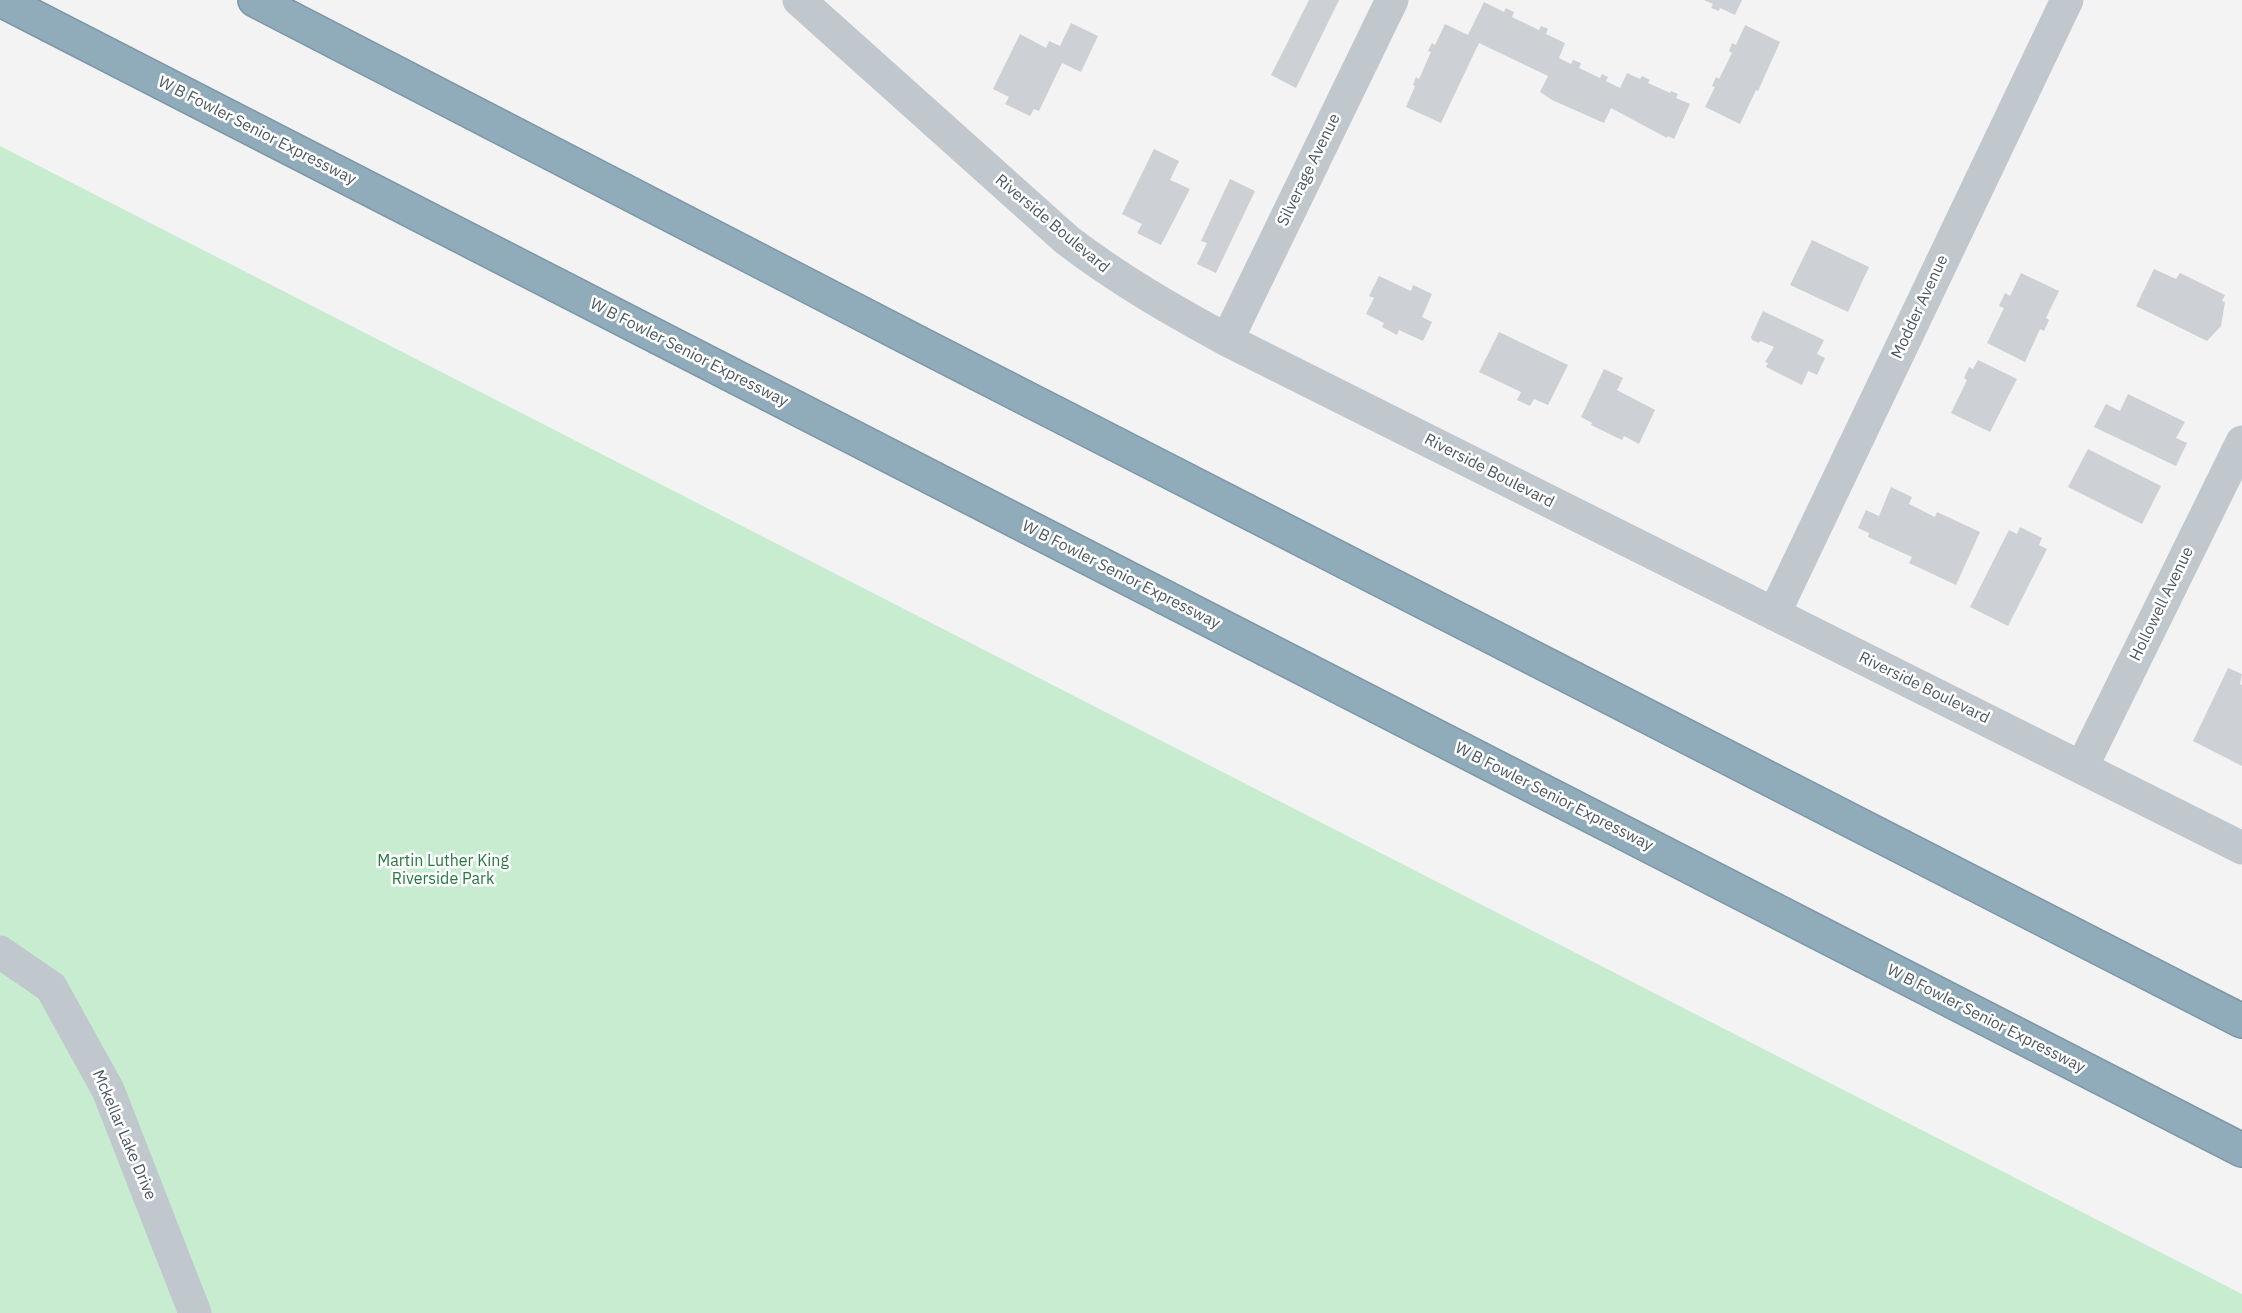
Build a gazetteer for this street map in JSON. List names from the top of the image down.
{
  "streets": {
    "highway": ["W B Fowler Senior Expressway"],
    "street": [
      "Silverage Avenue",
      "Riverside Boulevard",
      "Modder Avenue",
      "Hollowell Avenue",
      "Mckellar Lake Drive"
    ]
  },
  "crossings": [
    ["Silverage Avenue", "Riverside Boulevard"],
    ["Riverside Boulevard", "Modder Avenue"],
    ["Riverside Boulevard", "Hollowell Avenue"]
  ],
  "parks": ["Martin Luther King Riverside Park"]
}
